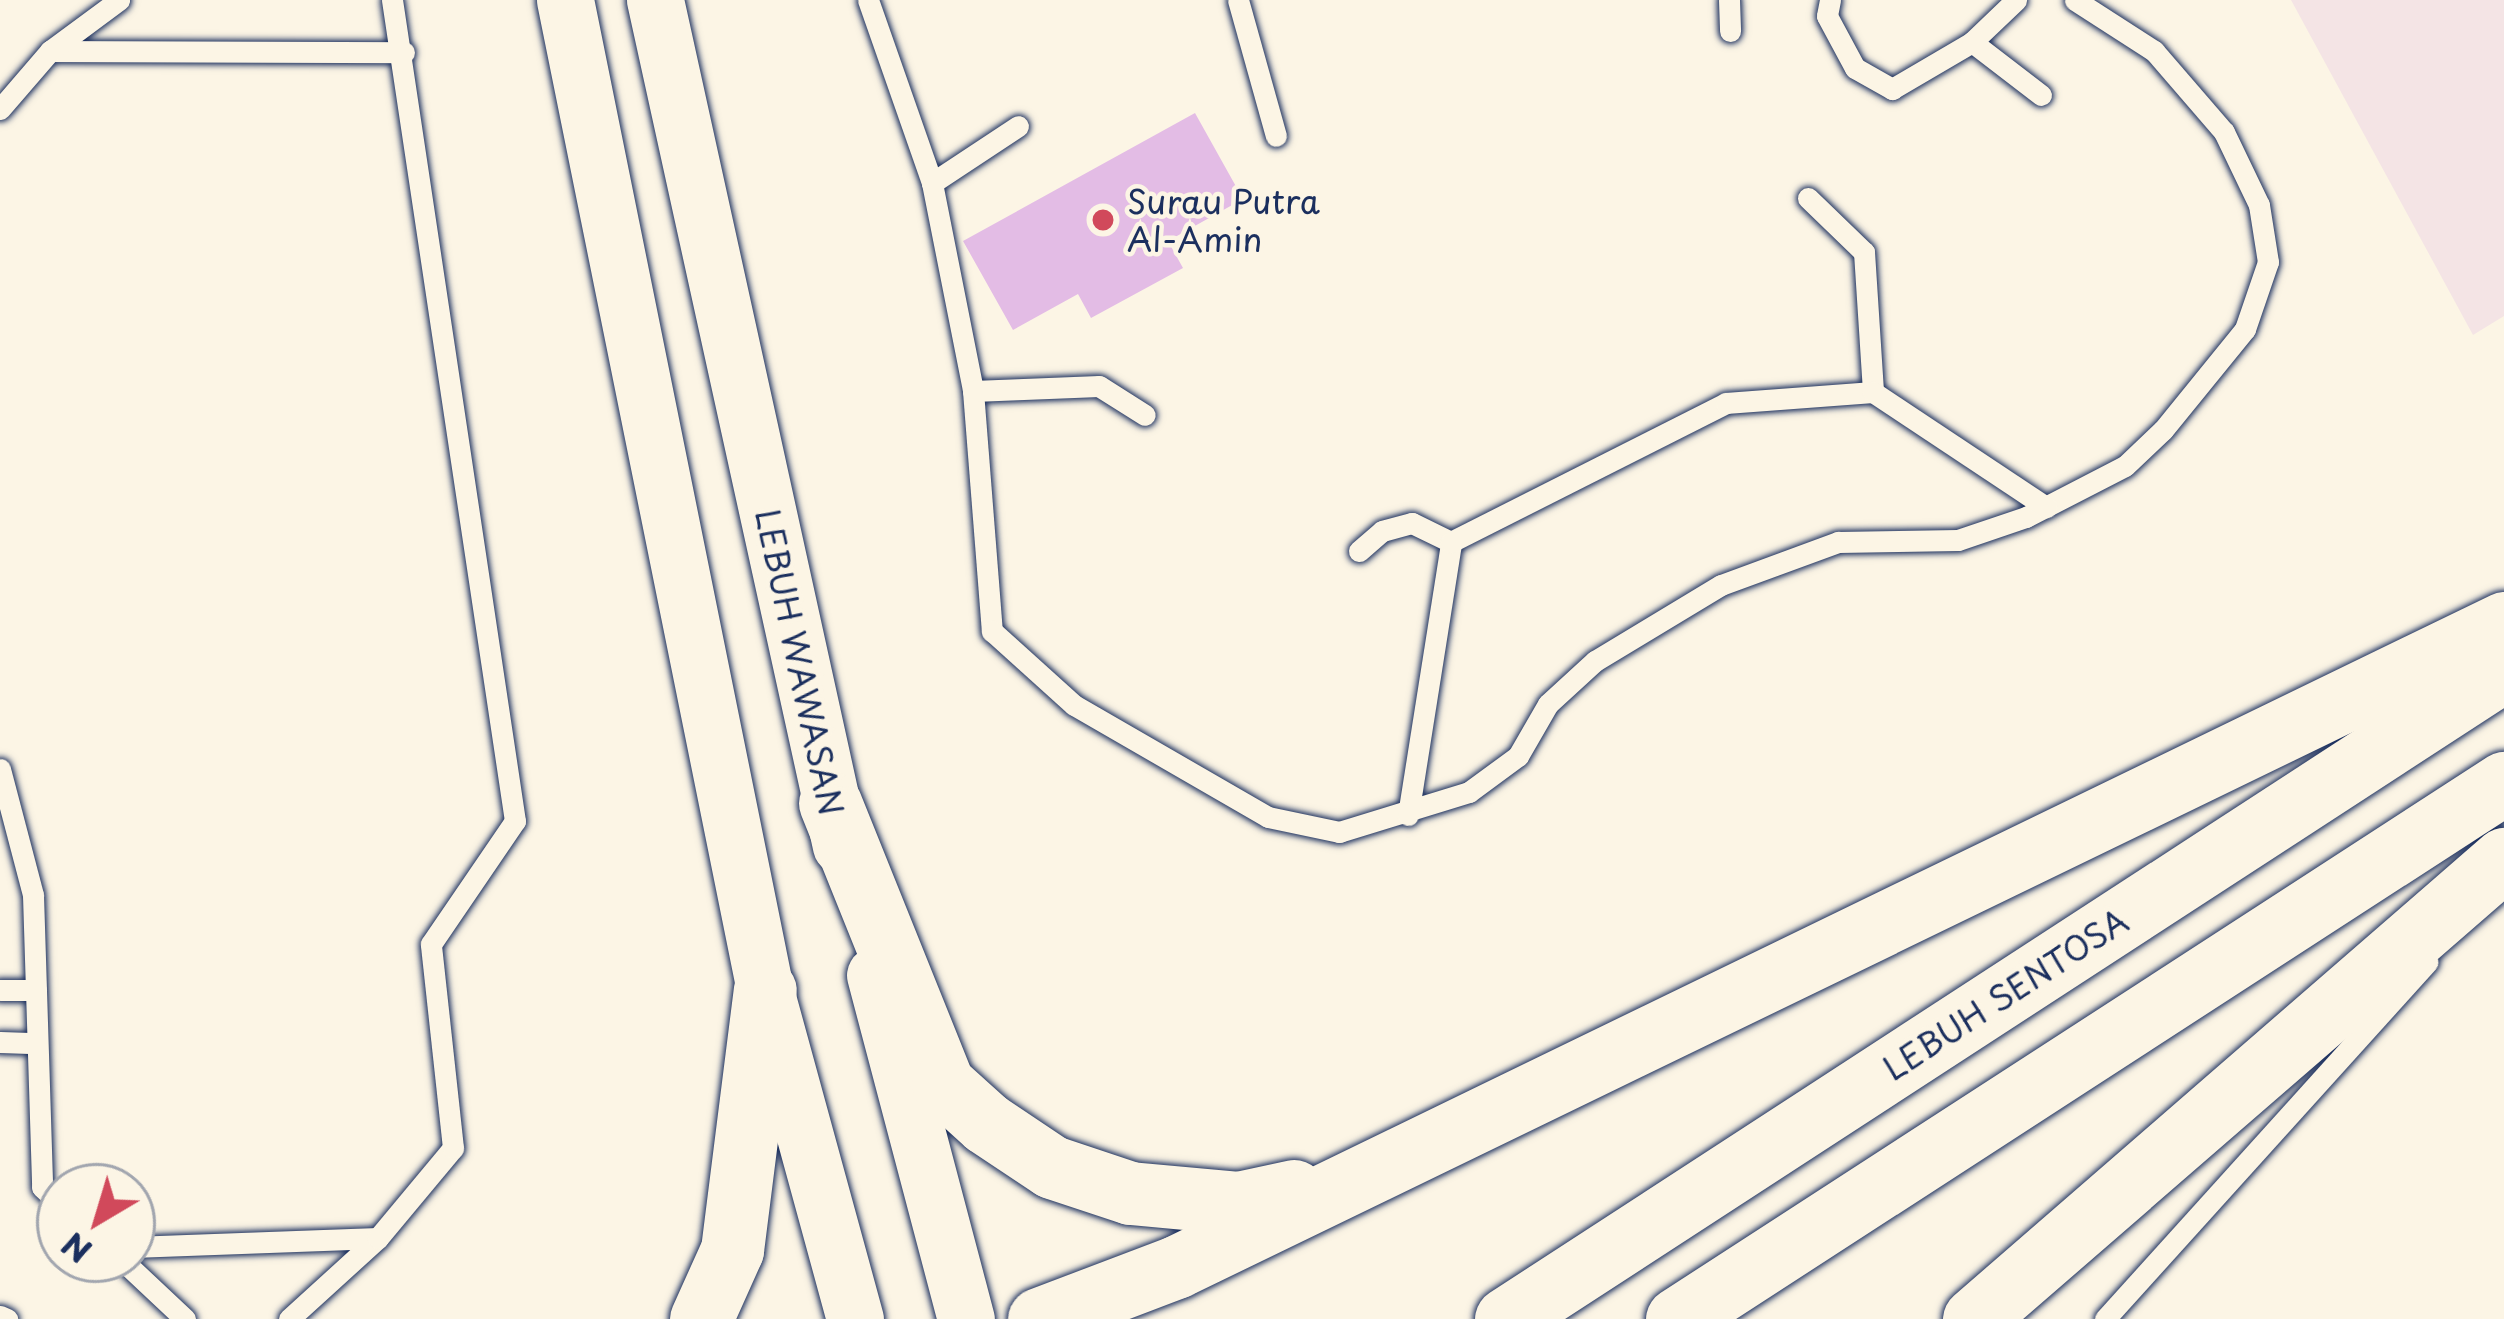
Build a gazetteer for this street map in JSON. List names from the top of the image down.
{
  "streets": {
    "main road": ["LEBUH WAWASAN", "LEBUH SENTOSA"]
  },
  "places": ["Surau Putra Al-Amin"],
  "north": "bottom left"
}
